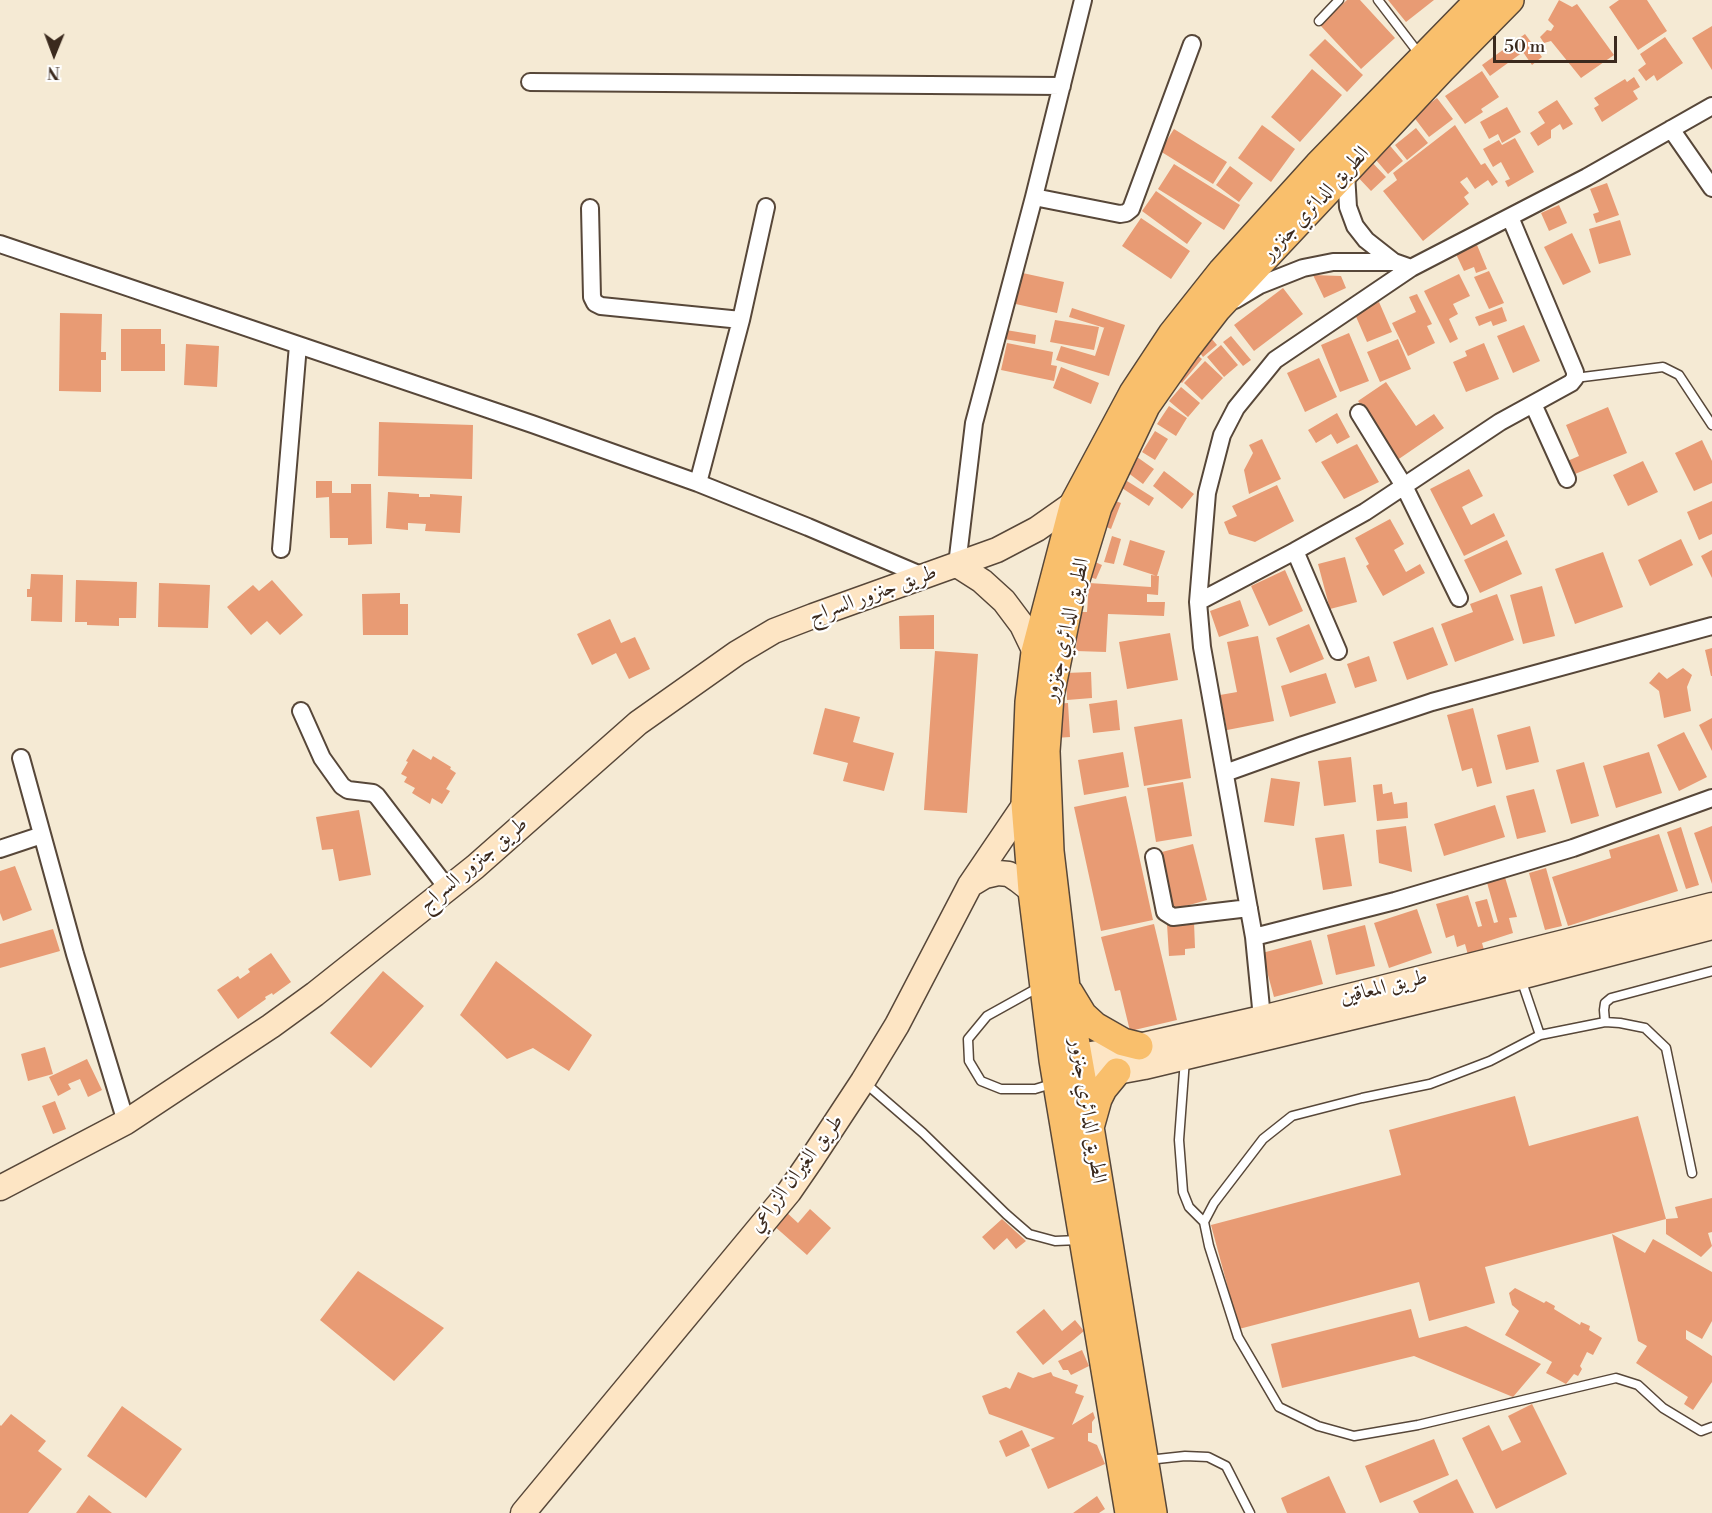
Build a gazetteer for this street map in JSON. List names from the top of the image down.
{
  "streets": {
    "main road": ["الطريق الدائري جنزور"],
    "street": ["طريق جنزور السراج", "طريق المعاقين", "طريق الغيران الزراعي"]
  },
  "crossings": [
    ["الطريق الدائري جنزور", "طريق جنزور السراج"],
    ["الطريق الدائري جنزور", "طريق المعاقين"],
    ["الطريق الدائري جنزور", "طريق الغيران الزراعي"]
  ],
  "scale_bar": "50 m",
  "north": "bottom"
}
